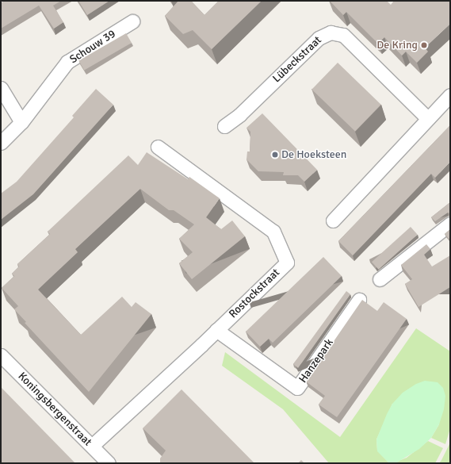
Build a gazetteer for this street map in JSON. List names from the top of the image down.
{
  "streets": {
    "street": [
      "Schouw 39",
      "Lübeckstraat",
      "Rostockstraat",
      "Hanzepark",
      "Koningsbergenstraat"
    ]
  },
  "crossings": [
    ["Rostockstraat", "Hanzepark"],
    ["Rostockstraat", "Koningsbergenstraat"]
  ],
  "places": ["De Kring", "De Hoeksteen"]
}
